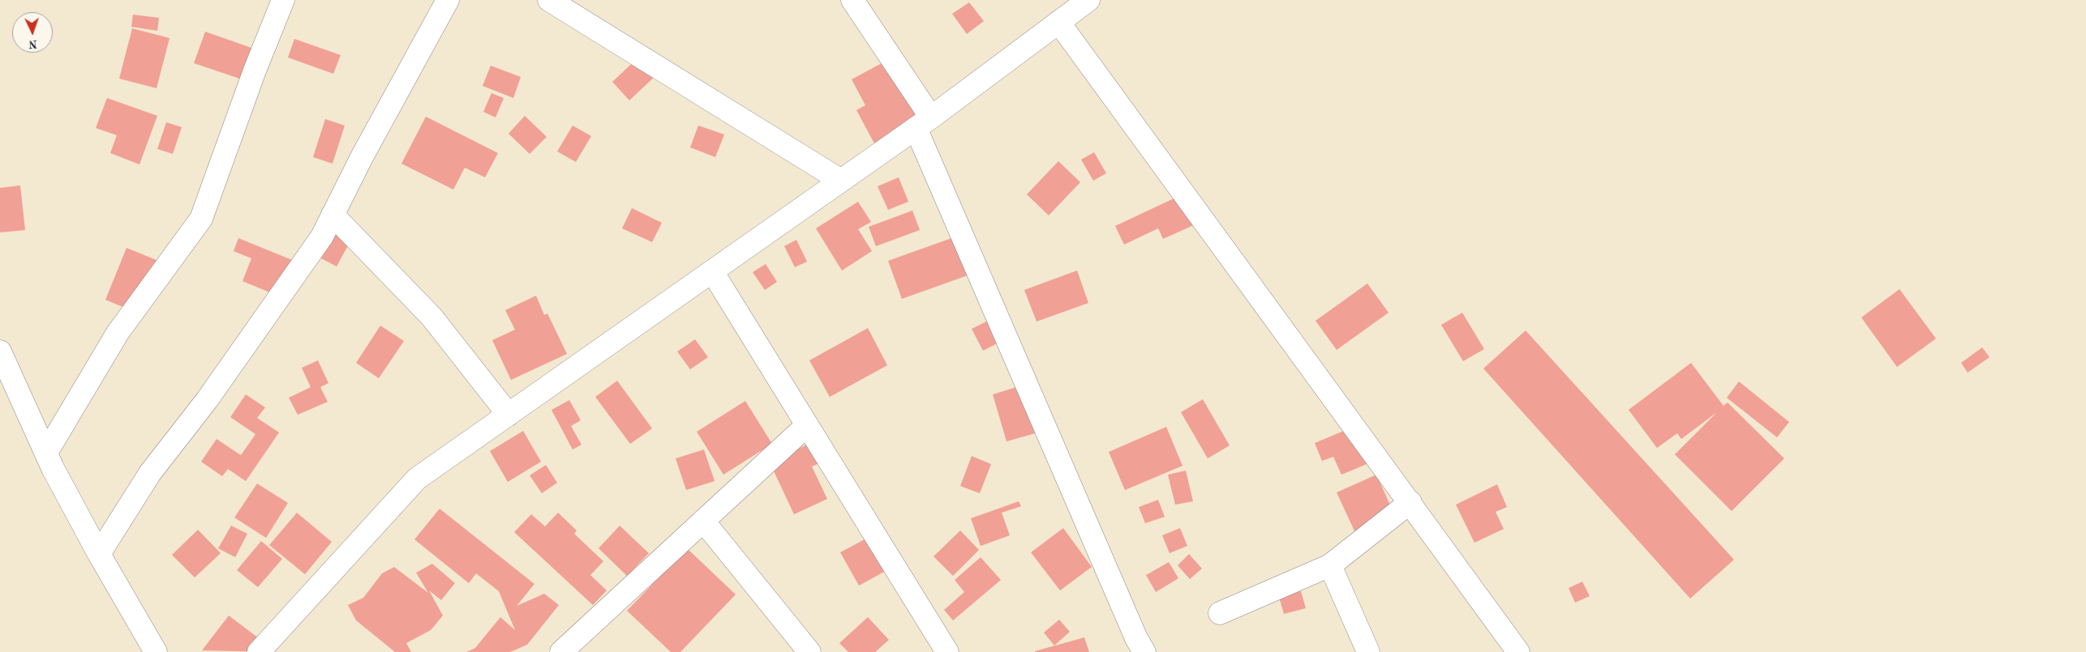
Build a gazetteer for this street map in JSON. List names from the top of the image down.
{
  "north": "bottom"
}
